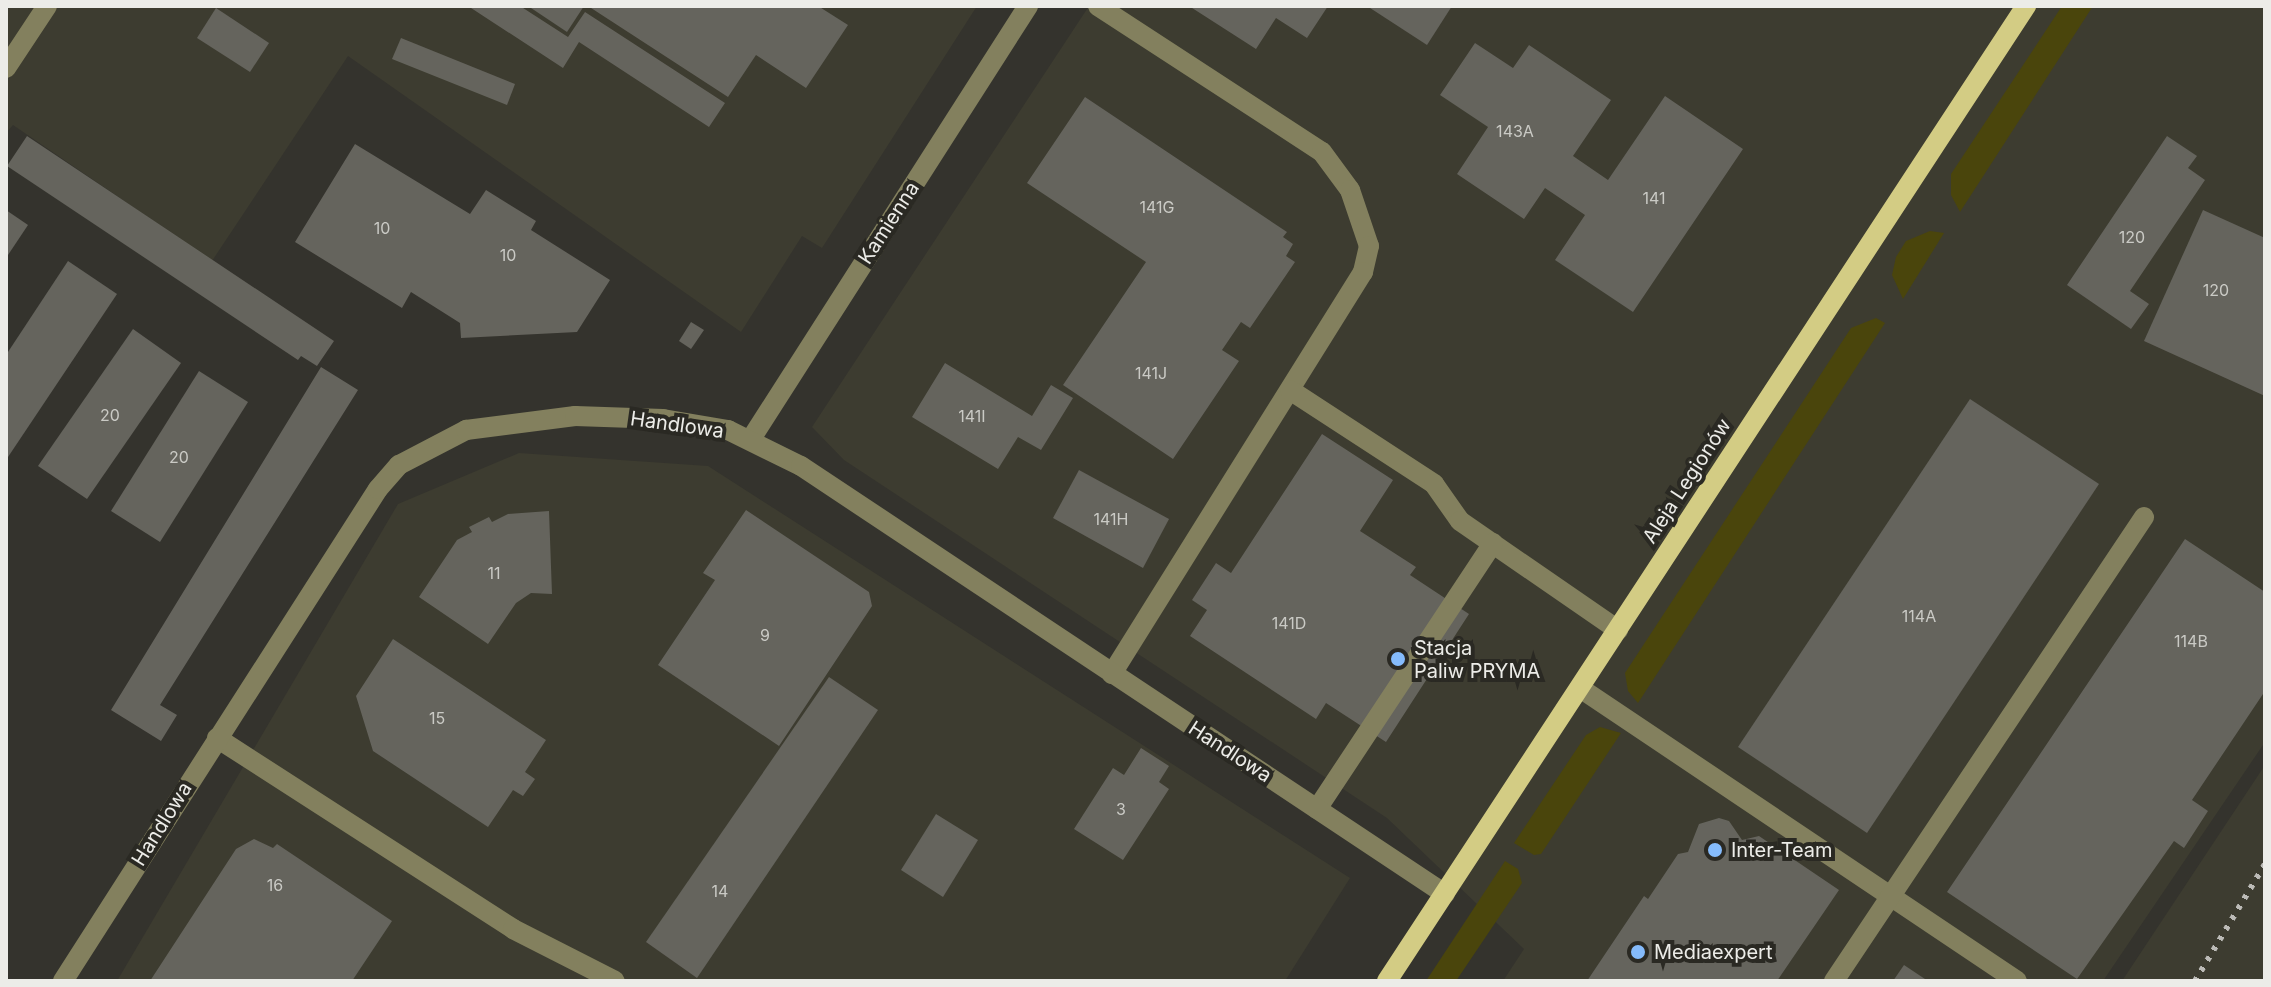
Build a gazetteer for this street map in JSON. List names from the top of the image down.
{
  "streets": {
    "main road": ["Aleja Legionów"],
    "street": ["Kamienna", "Handlowa"]
  },
  "crossings": [
    ["Kamienna", "Handlowa"],
    ["Handlowa", "Aleja Legionów"]
  ],
  "places": ["Stacja Paliw PRYMA", "Inter-Team", "Mediaexpert"],
  "house_numbers": [
    "143A",
    "141",
    "141G",
    "10",
    "120",
    "10",
    "120",
    "141J",
    "20",
    "141I",
    "20",
    "141H",
    "11",
    "114A",
    "141D",
    "9",
    "114B",
    "15",
    "3",
    "16",
    "14"
  ]
}
